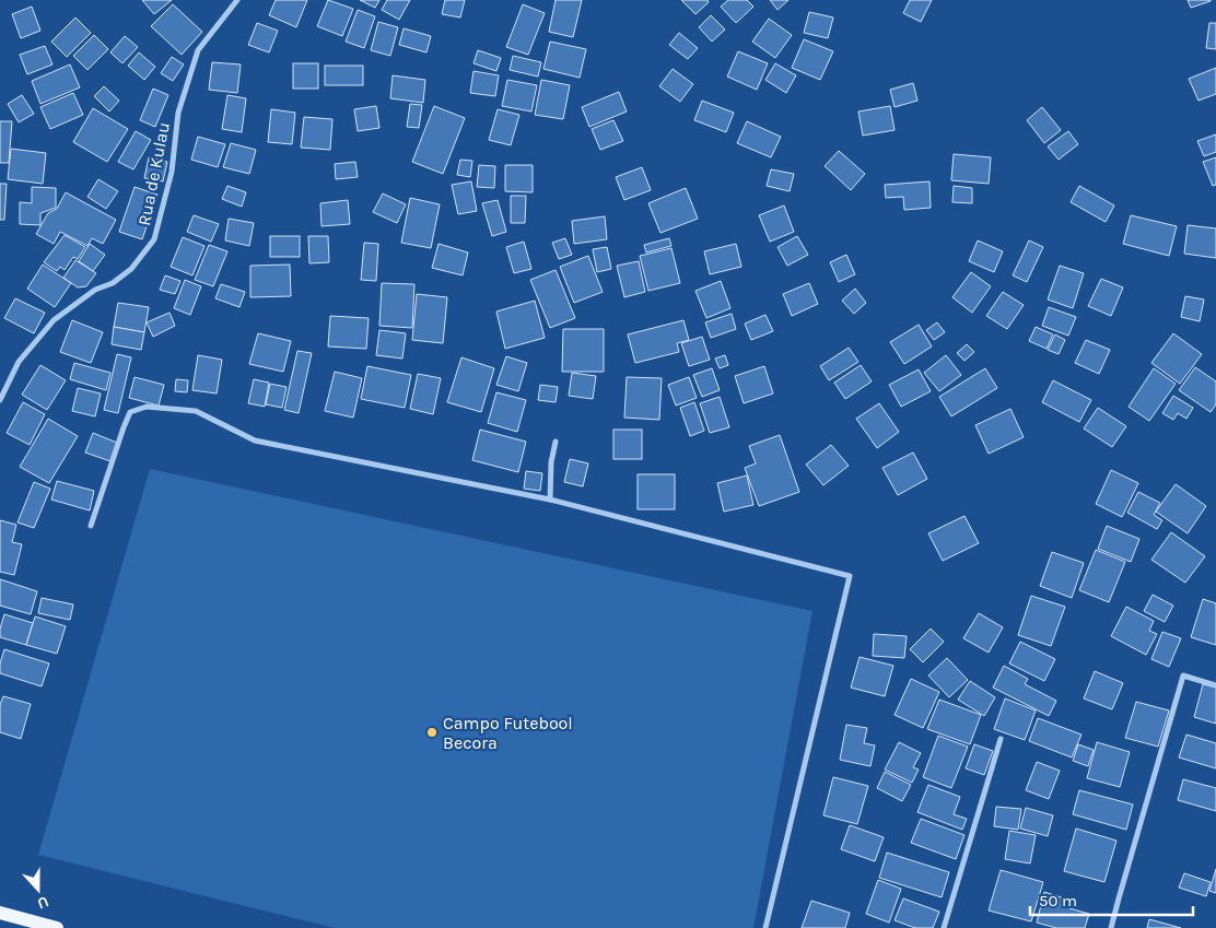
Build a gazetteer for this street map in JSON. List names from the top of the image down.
{
  "streets": {
    "street": ["Rua de Kulau"]
  },
  "places": ["Campo Futebool Becora"],
  "scale_bar": "50 m",
  "north": "bottom"
}
